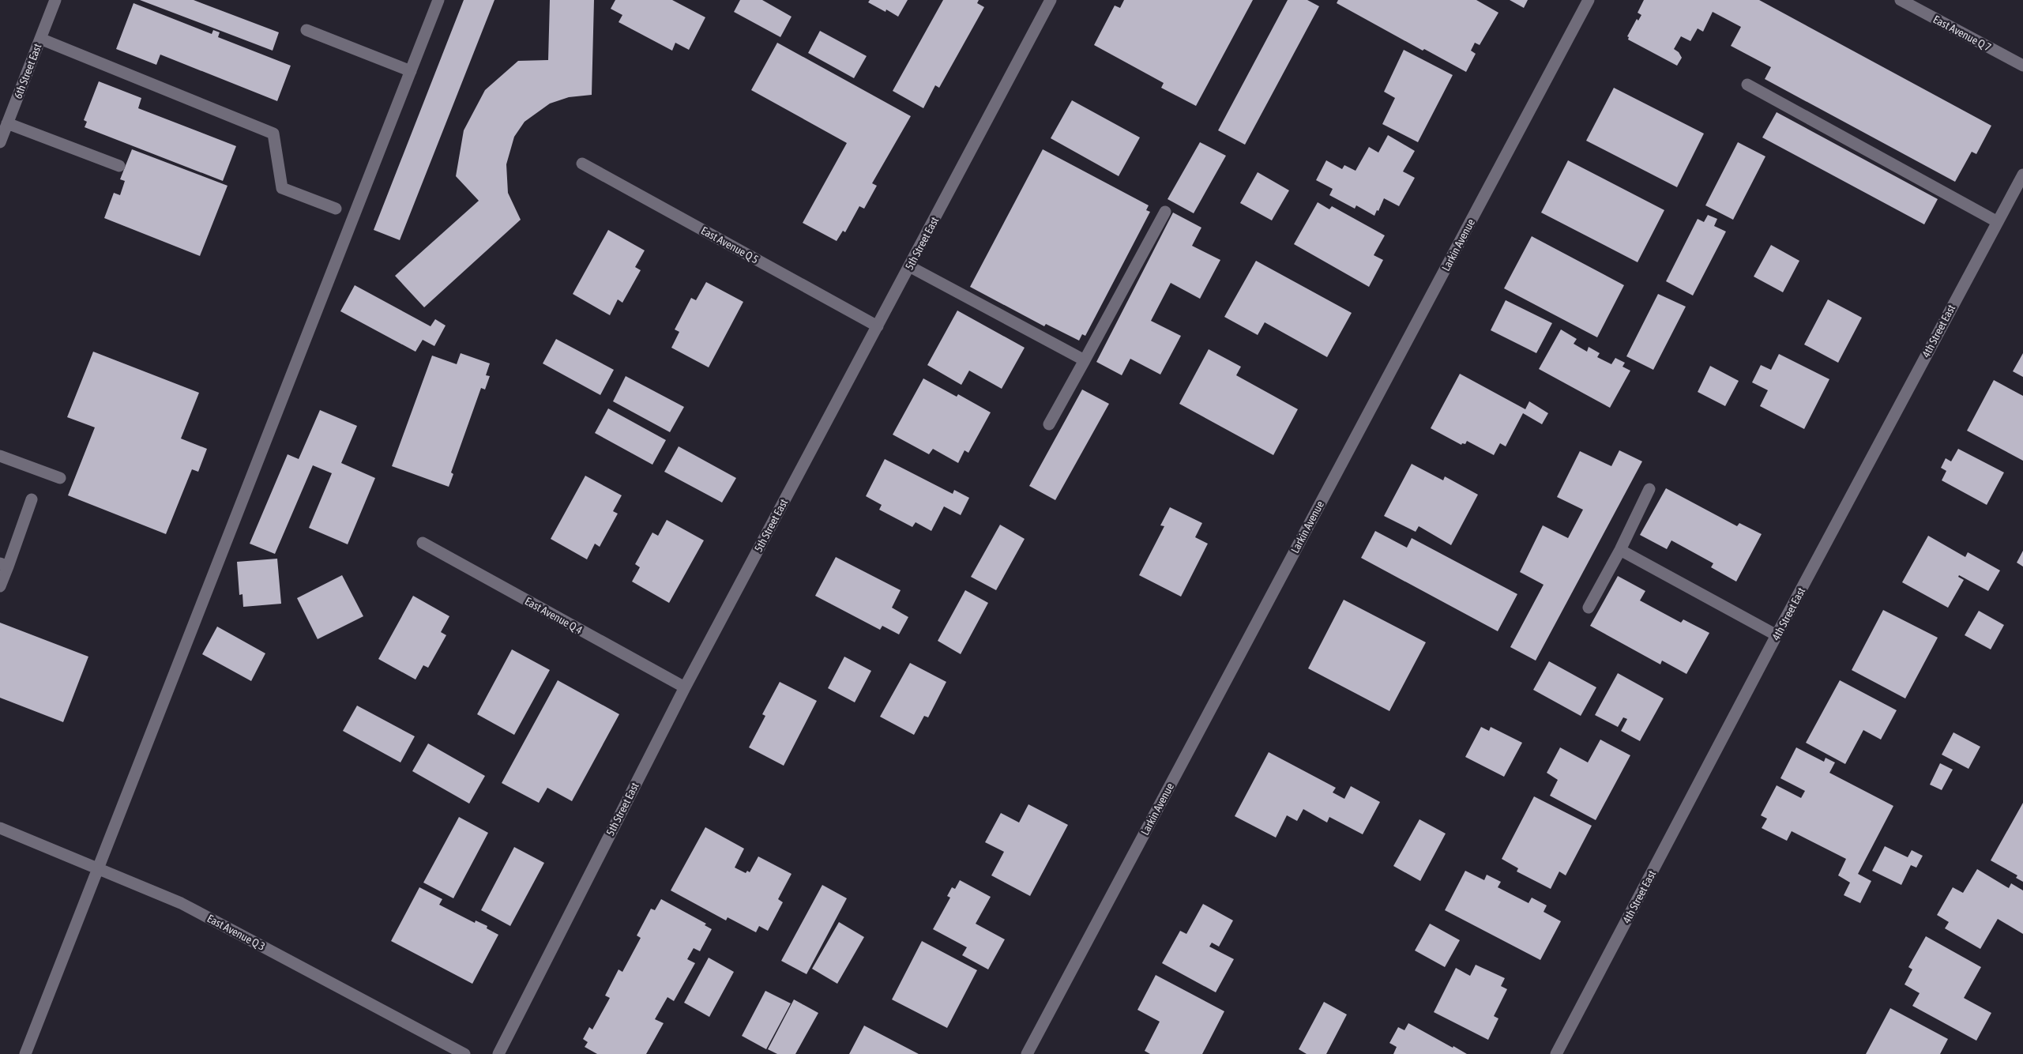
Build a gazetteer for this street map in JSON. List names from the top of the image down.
{
  "streets": {
    "street": [
      "East Avenue Q 7",
      "6th Street East",
      "5th Street East",
      "East Avenue Q 5",
      "Larkin Avenue",
      "4th Street East",
      "East Avenue Q 4",
      "East Avenue Q 3"
    ]
  },
  "crossings": [
    ["5th Street East", "East Avenue Q 5"],
    ["5th Street East", "East Avenue Q 4"]
  ]
}
